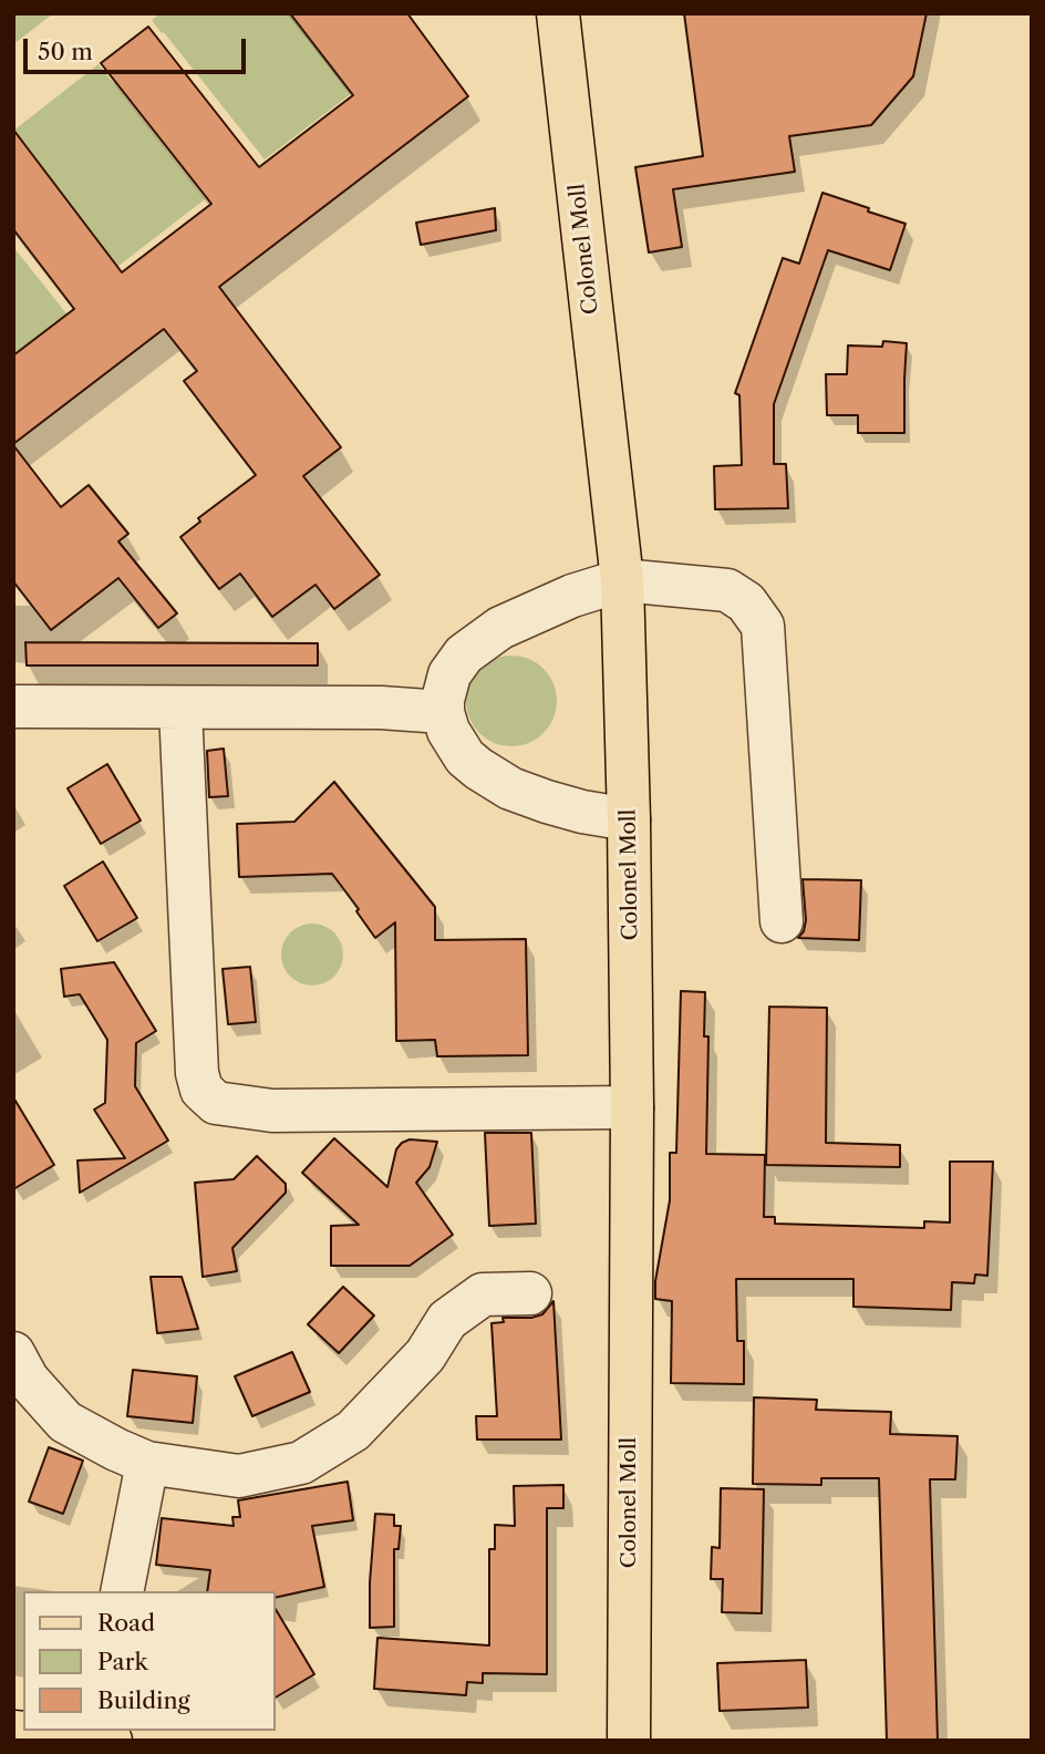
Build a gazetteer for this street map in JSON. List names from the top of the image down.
{
  "streets": {
    "main road": ["Colonel Moll"]
  },
  "legend": ["Road", "Park", "Building"],
  "scale_bar": "50 m"
}
